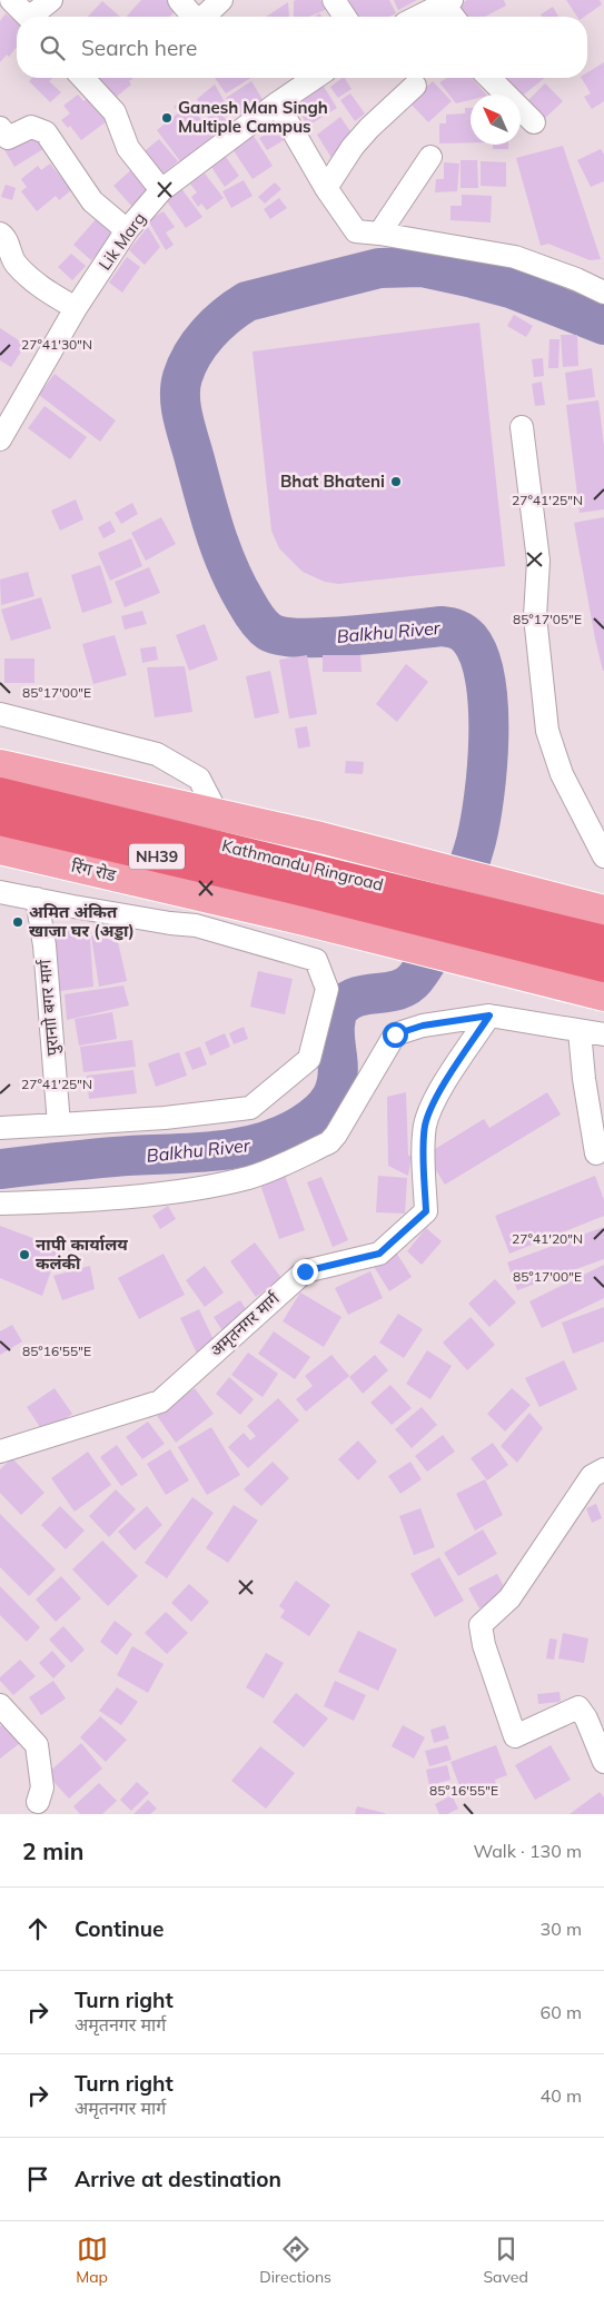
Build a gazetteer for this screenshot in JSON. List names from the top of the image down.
{
  "streets": {
    "highway": ["NH39", "Kathmandu Ringroad"],
    "main road": ["रिंग रोड"],
    "street": ["Lik Marg", "पुरानाो बगर मार्ग", "अमृतनगर मार्ग"]
  },
  "crossings": [
    ["Kathmandu Ringroad", "रिंग रोड"]
  ],
  "water": ["Balkhu River"],
  "places": [
    "Ganesh Man Singh Multiple Campus",
    "Bhat Bhateni",
    "अमित अंकित खाजा घर (अड्डा)",
    "नापी कार्यालय कलंकी"
  ],
  "north": "top left",
  "page": {
    "search": "Search here",
    "heading": ["2 min", "Walk · 130 m"],
    "list": [
      ["Continue", "30 m"],
      ["Turn right", "अमृतनगर मार्ग", "60 m"],
      ["Turn right", "अमृतनगर मार्ग", "40 m"],
      "Arrive at destination"
    ],
    "nav": ["Map", "Directions", "Saved"]
  },
  "coordinates": [
    "27°41'30\"N",
    "27°41'25\"N",
    "85°17'05\"E",
    "85°17'00\"E",
    "27°41'20\"N",
    "85°16'55\"E"
  ]
}
